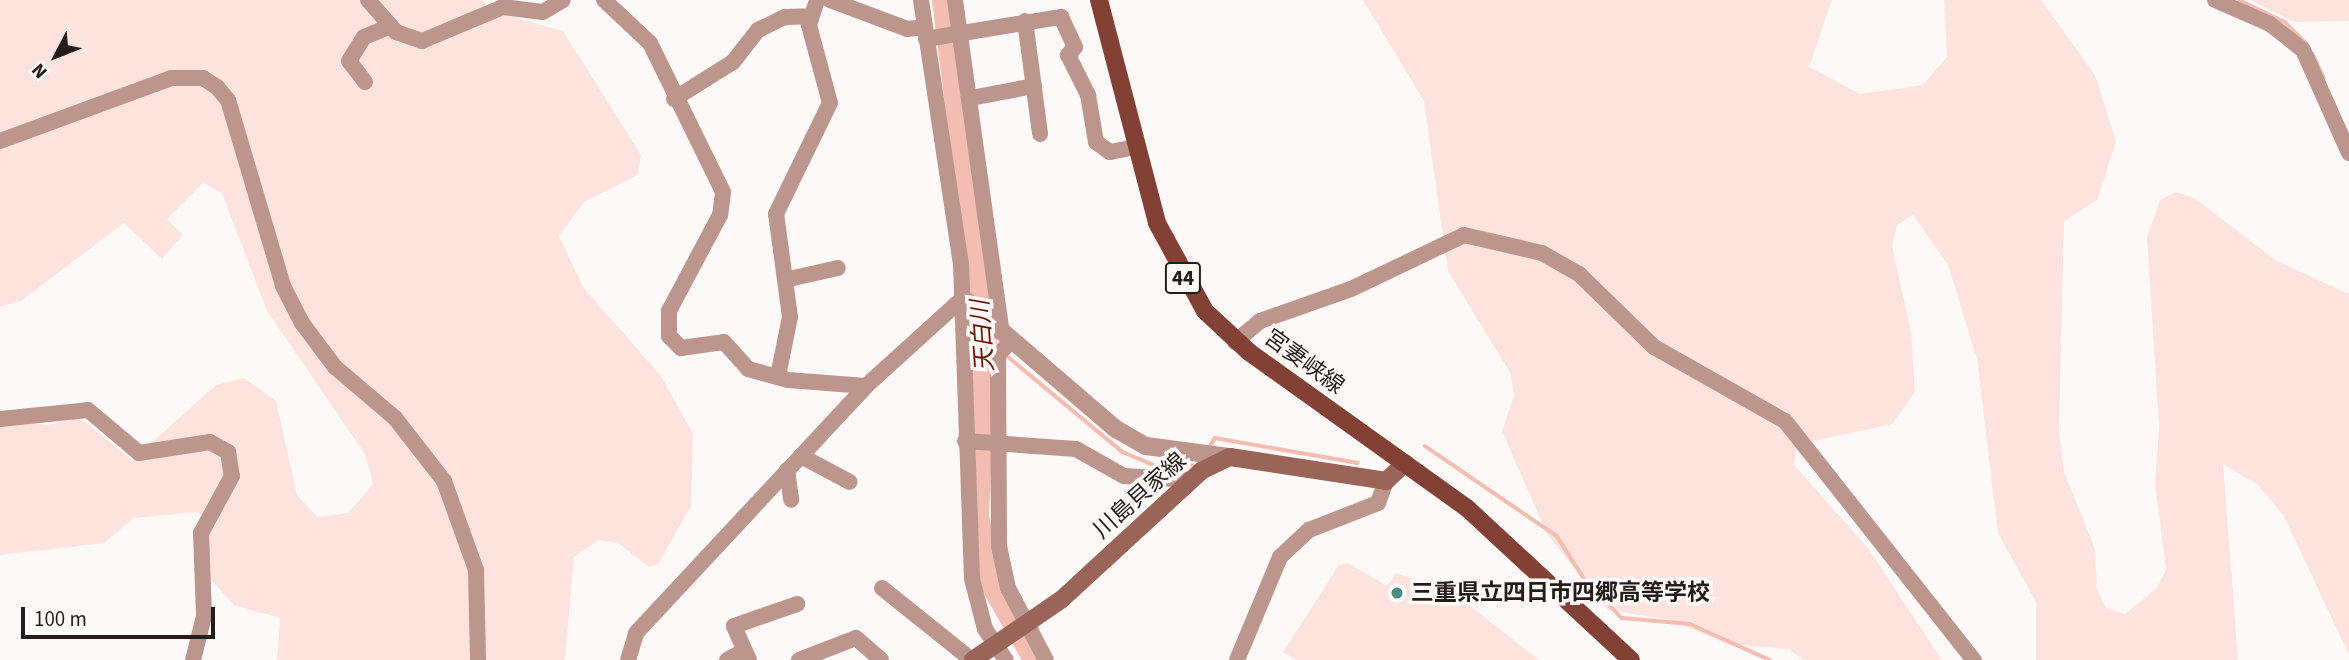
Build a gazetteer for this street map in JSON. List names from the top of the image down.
{
  "streets": {
    "main road": ["44", "宮妻峡線", "川島貝家線"]
  },
  "water": ["天白川"],
  "places": ["三重県立四日市四郷高等学校"],
  "scale_bar": "100 m",
  "north": "bottom left"
}
